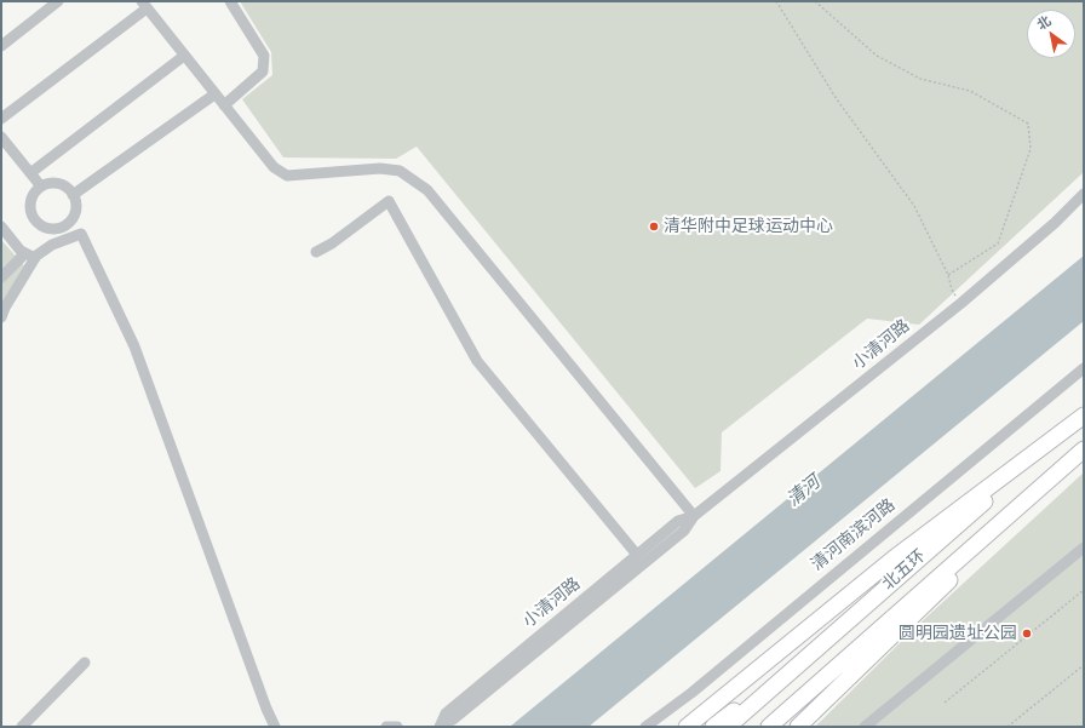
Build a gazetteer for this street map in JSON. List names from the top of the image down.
{
  "streets": {
    "highway": ["北五环"],
    "street": ["小清河路", "清河南滨河路"]
  },
  "water": ["清河"],
  "places": ["清华附中足球运动中心", "圆明园遗址公园"],
  "north": "top left"
}
